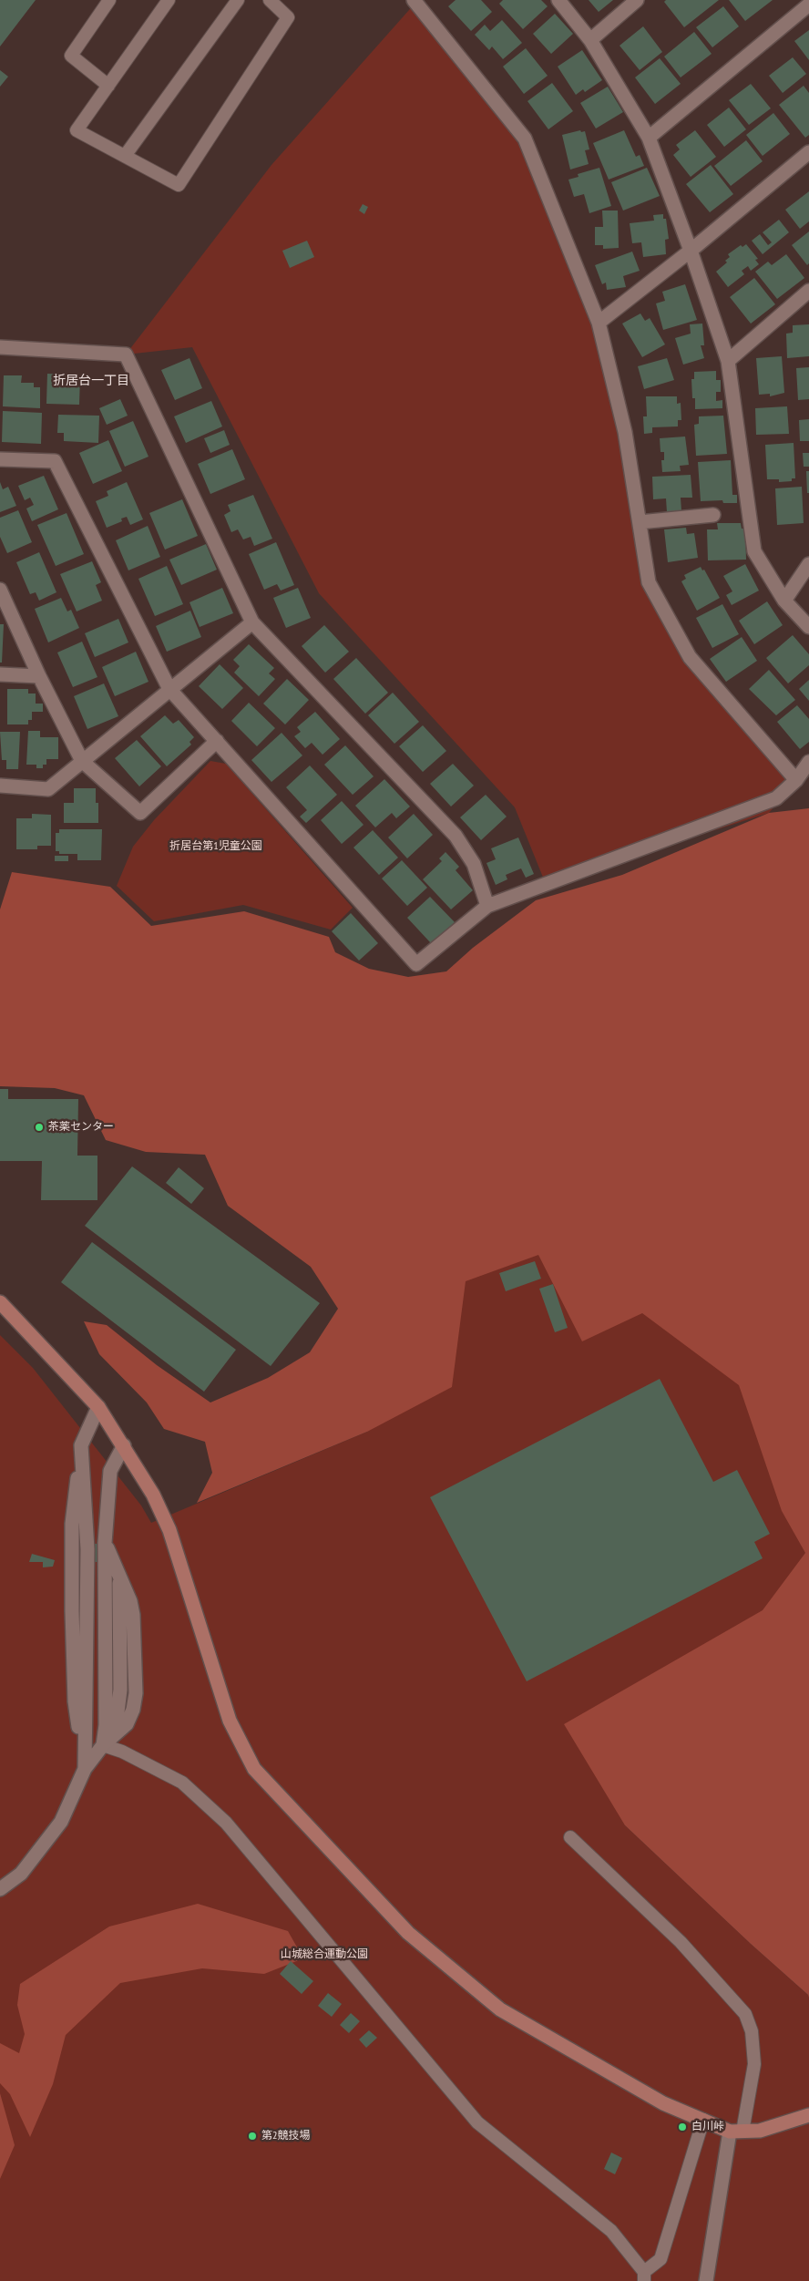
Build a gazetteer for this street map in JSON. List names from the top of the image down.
{
  "districts": ["折居台一丁目"],
  "parks": ["折居台第1児童公園", "山城総合運動公園"],
  "places": ["茶薬センター", "白川峠", "第2競技場"]
}
